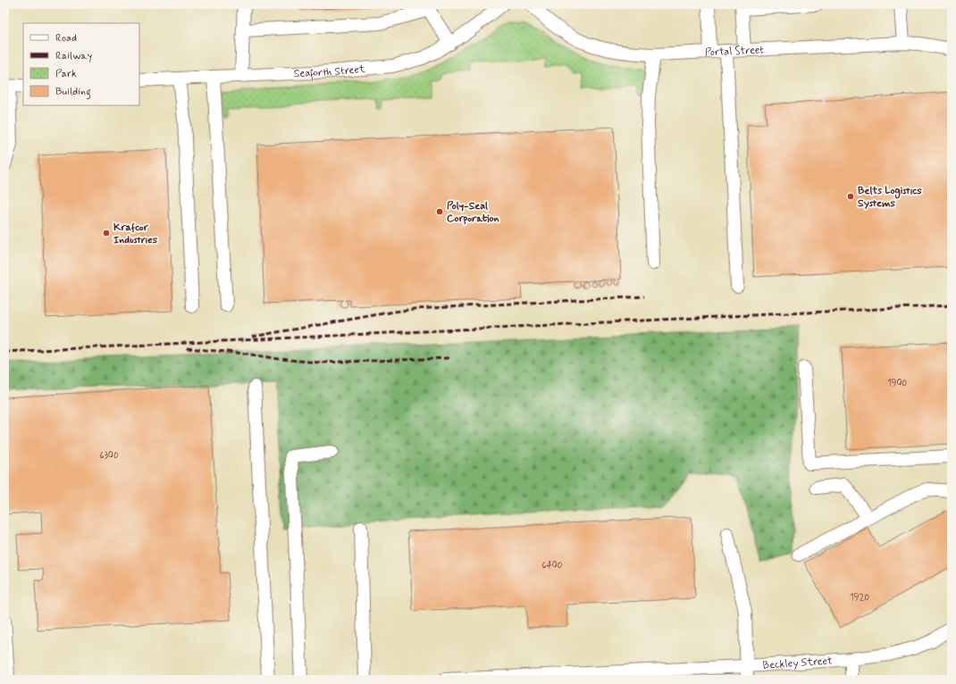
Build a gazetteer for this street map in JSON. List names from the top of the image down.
{
  "streets": {
    "street": ["Portal Street", "Seaforth Street", "Beckley Street"]
  },
  "places": ["Belts Logistics Systems", "Poly-Seal Corporation", "Krafcor Industries"],
  "house_numbers": [
    "1900",
    "6300",
    "6400",
    "1920"
  ],
  "legend": [
    "Road",
    "Railway",
    "Park",
    "Building"
  ]
}
